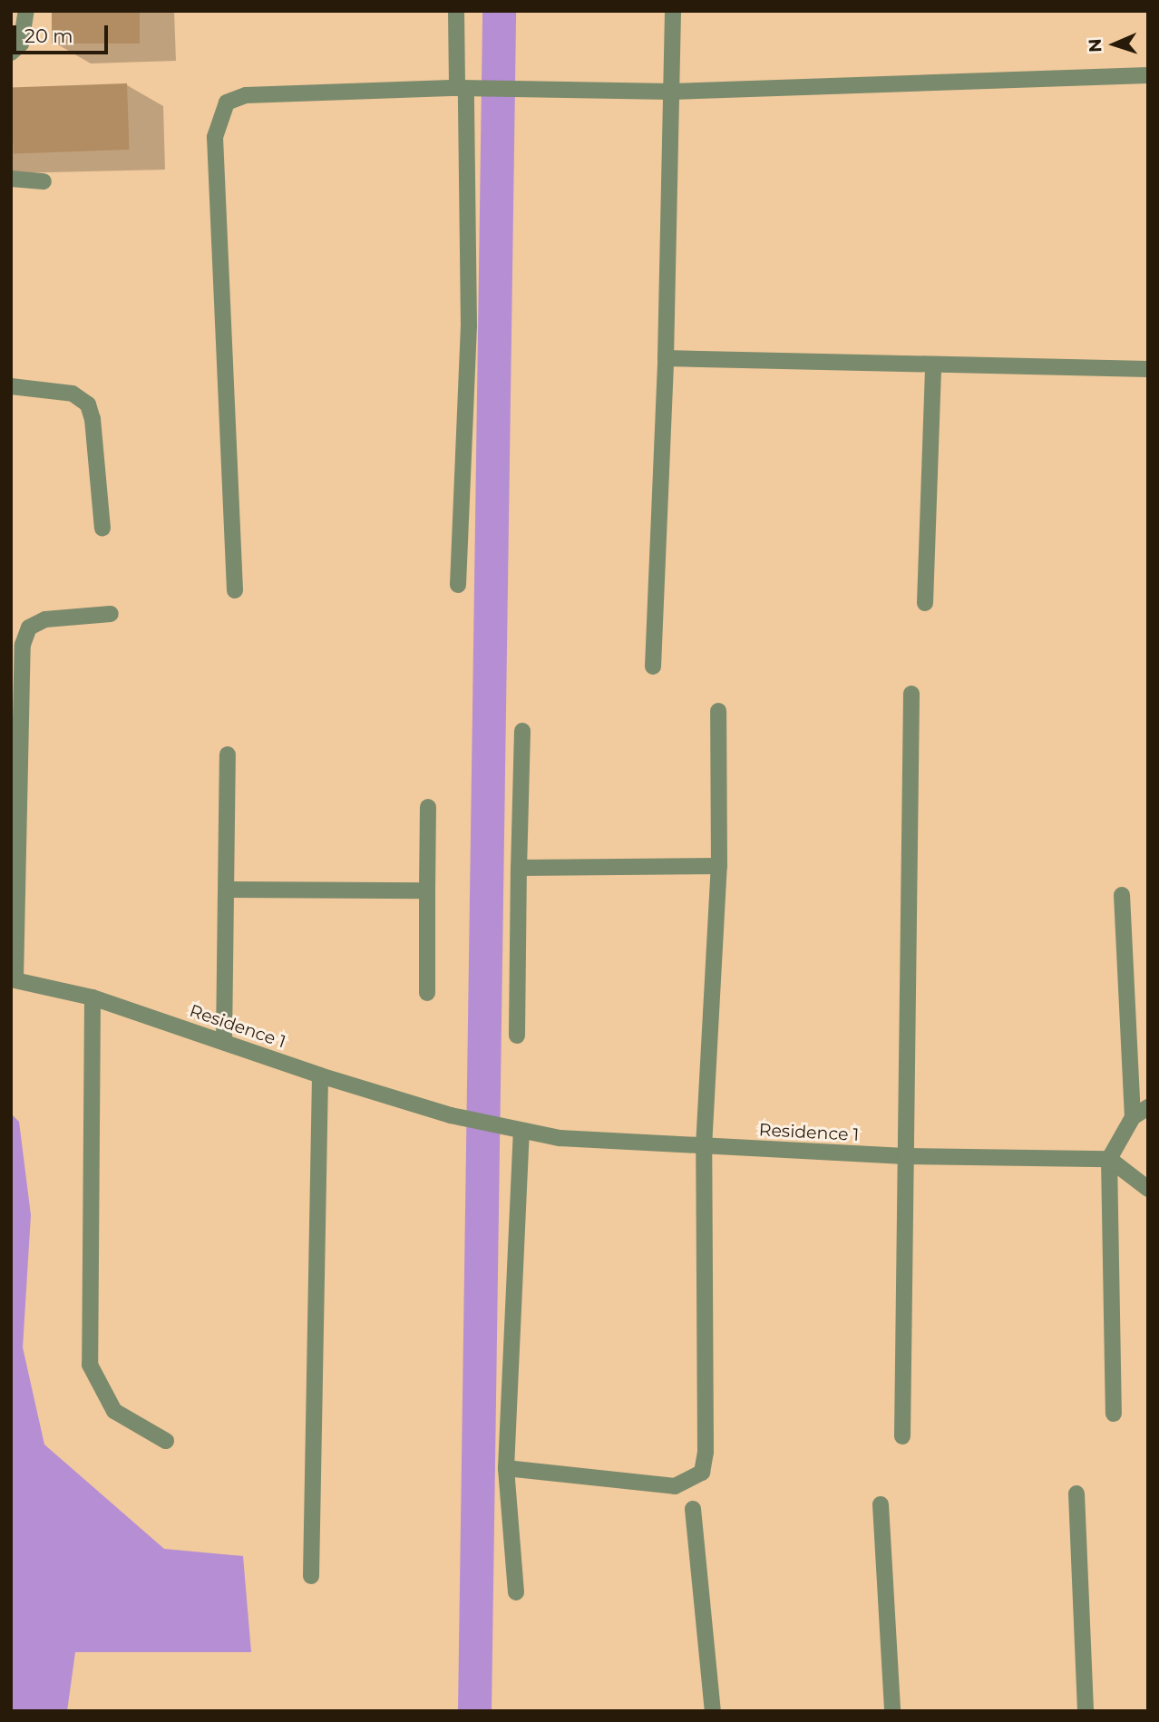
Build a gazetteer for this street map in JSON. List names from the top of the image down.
{
  "streets": {
    "street": ["Residence 1"]
  },
  "scale_bar": "20 m",
  "north": "left"
}
